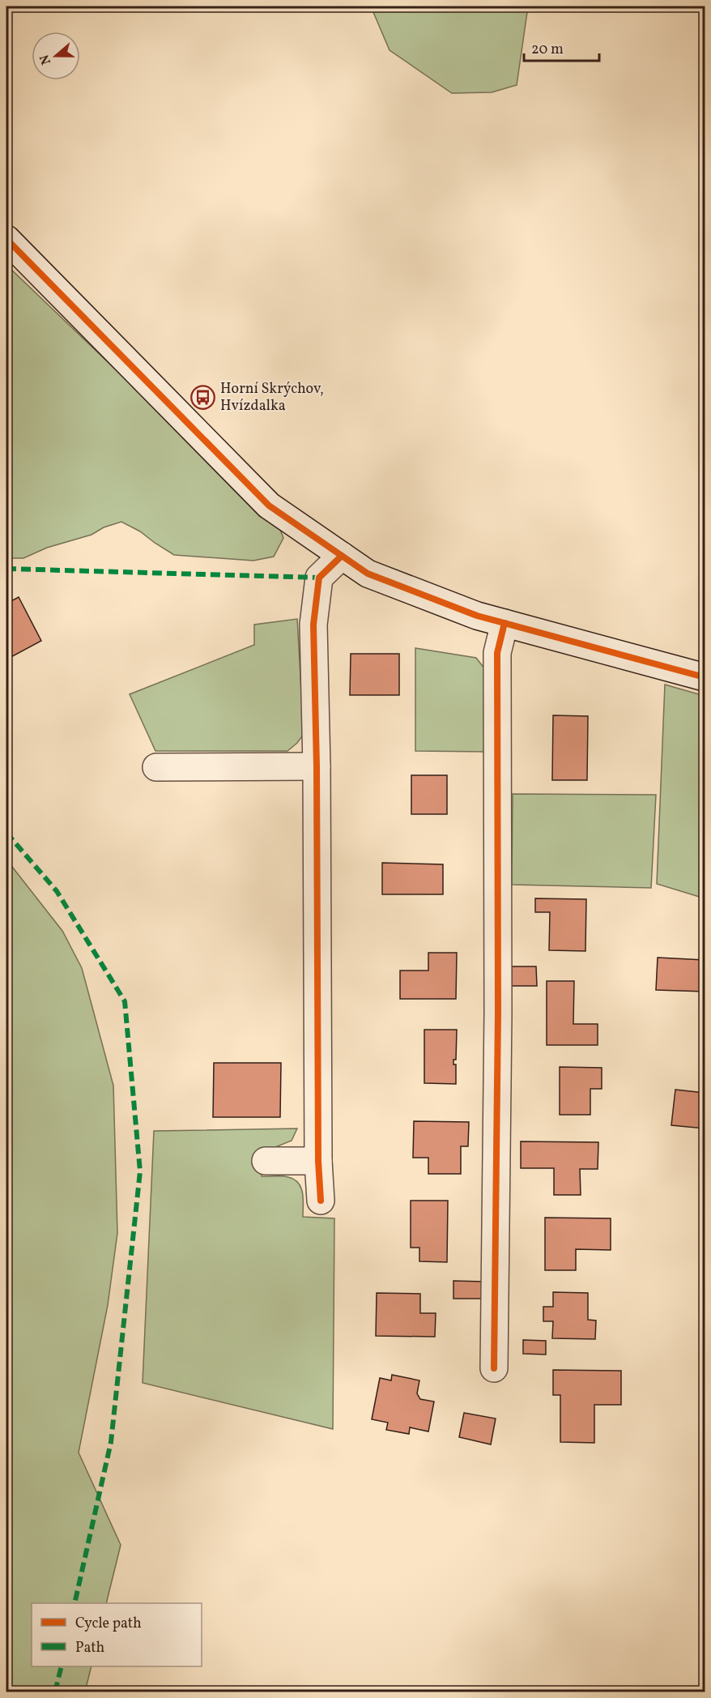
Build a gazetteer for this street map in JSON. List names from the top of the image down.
{
  "places": {
    "bus stop": ["Horní Skrýchov, Hvízdalka"]
  },
  "legend": ["Cycle path", "Path"],
  "scale_bar": "20 m",
  "north": "left"
}
